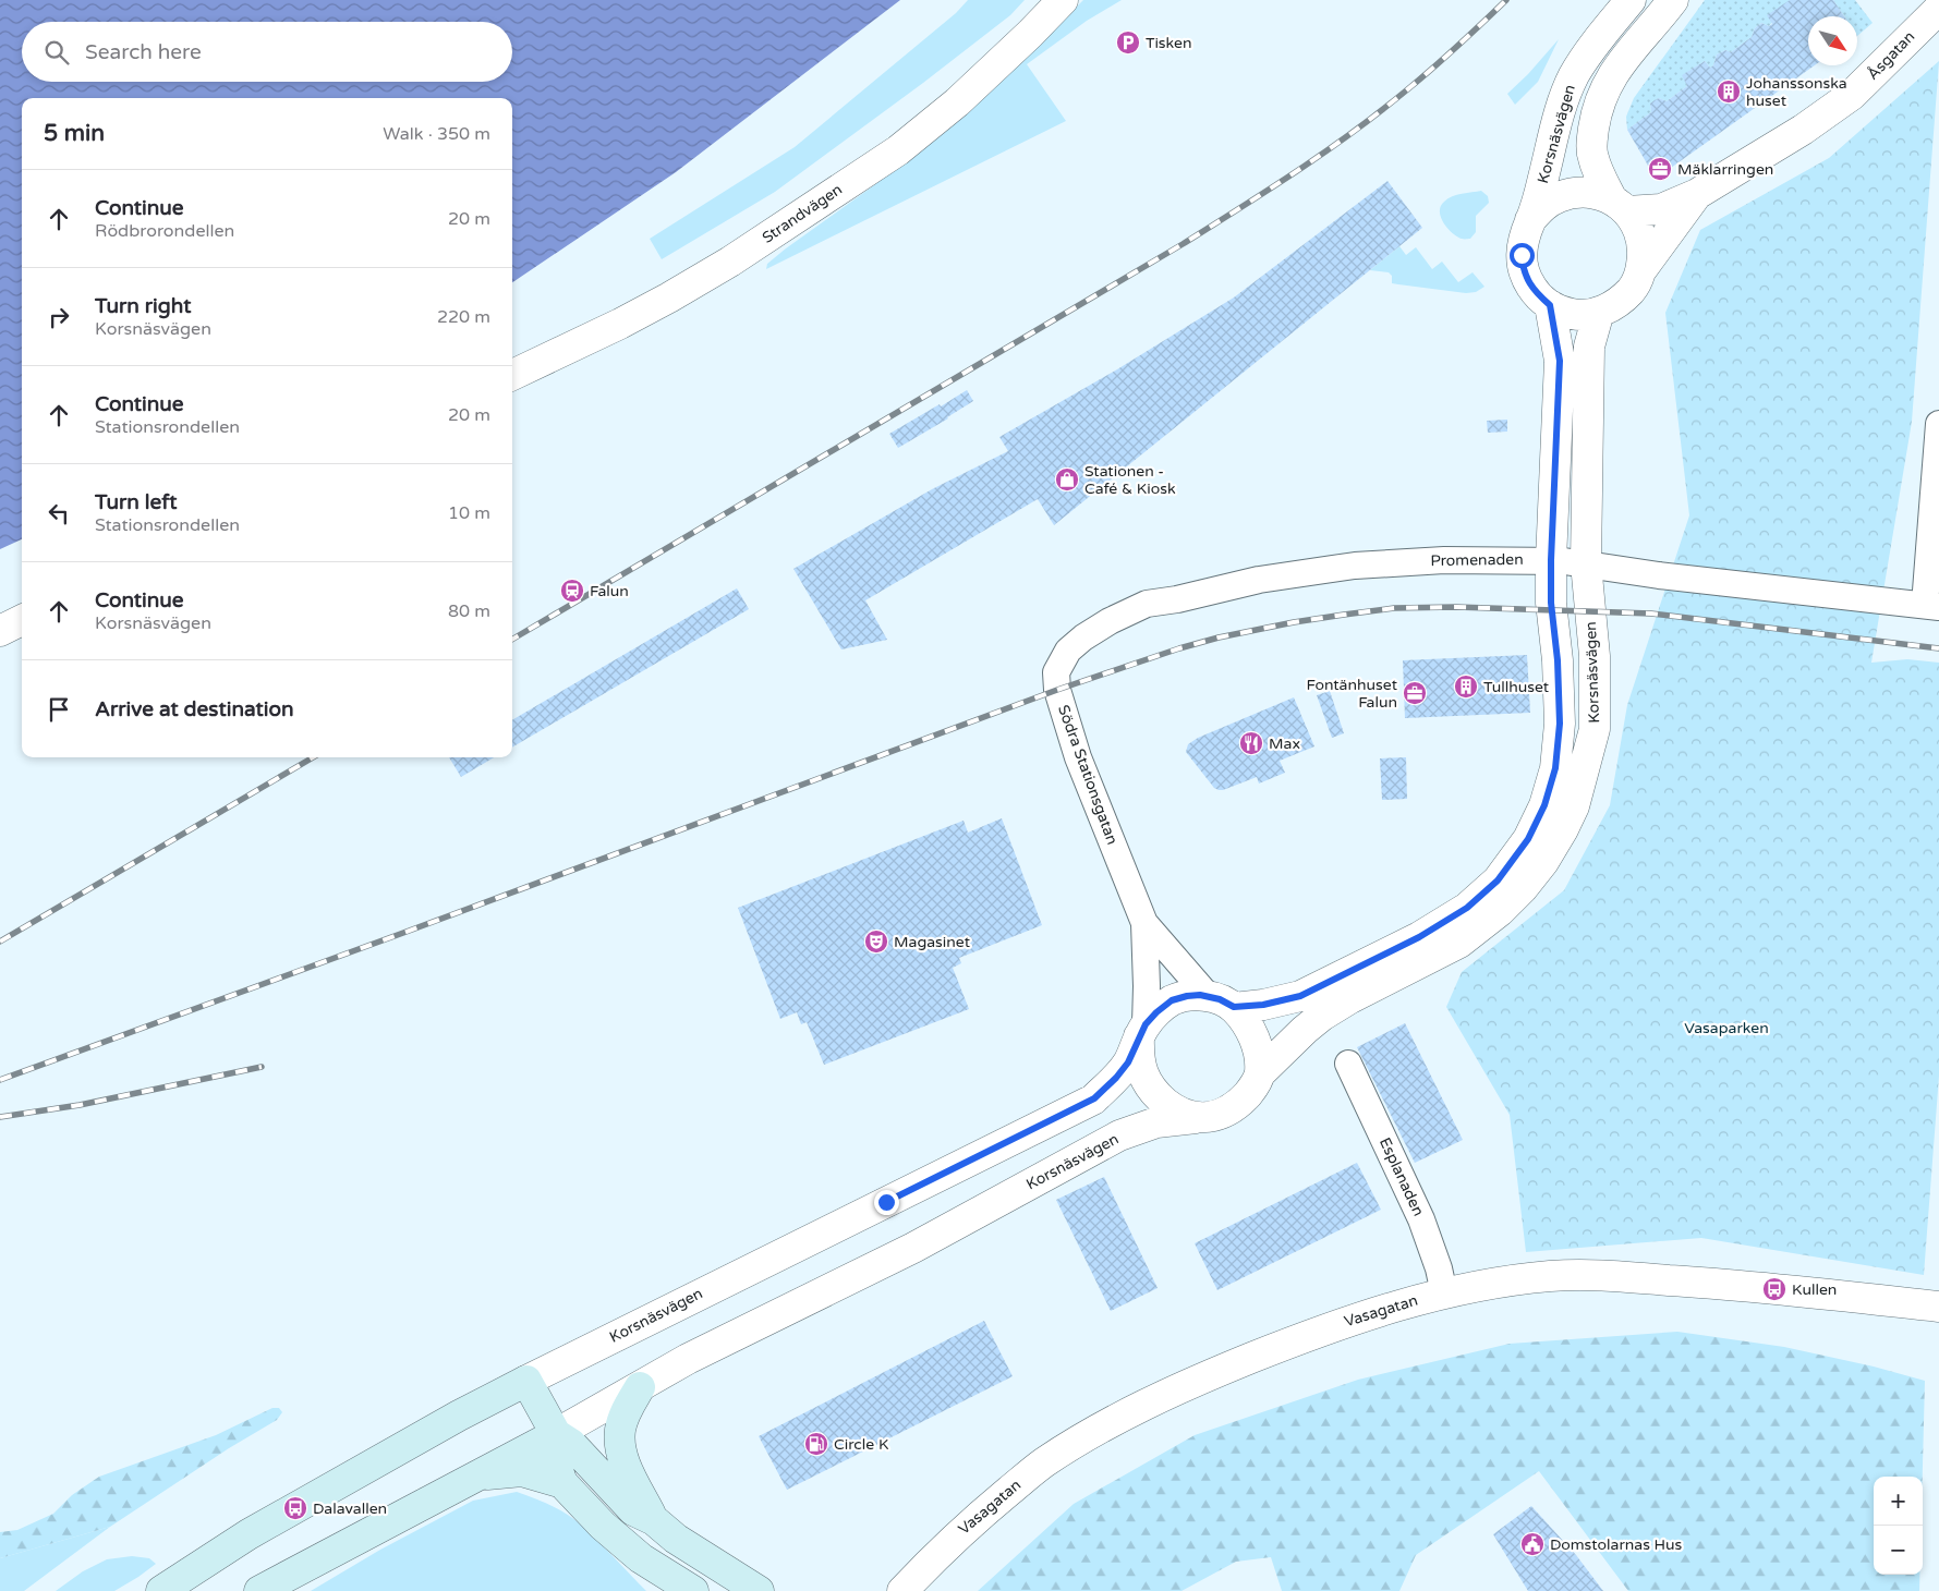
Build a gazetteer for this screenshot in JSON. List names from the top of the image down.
{
  "streets": {
    "main road": ["Korsnäsvägen"],
    "street": [
      "Åsgatan",
      "Strandvägen",
      "Promenaden",
      "Södra Stationsgatan",
      "Esplanaden",
      "Vasagatan"
    ]
  },
  "crossings": [
    ["Åsgatan", "Korsnäsvägen"],
    ["Korsnäsvägen", "Promenaden"],
    ["Korsnäsvägen", "Södra Stationsgatan"],
    ["Promenaden", "Södra Stationsgatan"],
    ["Esplanaden", "Vasagatan"]
  ],
  "parks": ["Vasaparken"],
  "places": {
    "parking": ["Tisken"],
    "building": ["Johanssonska huset", "Tullhuset"],
    "office": ["Mäklarringen", "Fontänhuset Falun"],
    "shop": ["Stationen - Café & Kiosk"],
    "station": ["Falun"],
    "restaurant": ["Max"],
    "theatre": ["Magasinet"],
    "bus stop": ["Kullen", "Dalavallen"],
    "fuel station": ["Circle K"],
    "public building": ["Domstolarnas Hus"]
  },
  "north": "bottom right",
  "page": {
    "search": "Search here",
    "heading": ["5 min", "Walk · 350 m"],
    "list": [
      ["Continue", "Rödbrorondellen", "20 m"],
      ["Turn right", "Korsnäsvägen", "220 m"],
      ["Continue", "Stationsrondellen", "20 m"],
      ["Turn left", "Stationsrondellen", "10 m"],
      ["Continue", "Korsnäsvägen", "80 m"],
      "Arrive at destination"
    ],
    "map_buttons": ["+", "−"]
  }
}
